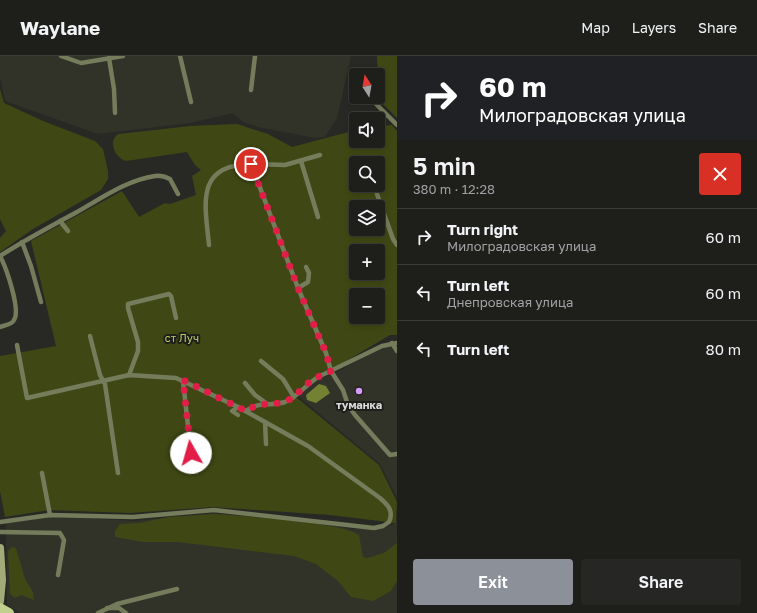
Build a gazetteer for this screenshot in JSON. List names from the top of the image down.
{
  "parks": ["ст Луч"],
  "places": ["туманка"],
  "north": "top",
  "page": {
    "header": "Waylane",
    "nav": ["Map", "Layers", "Share"],
    "turn": ["60 m", "Милоградовская улица"],
    "map_buttons": ["+", "−"],
    "heading": ["5 min", "380 m · 12:28"],
    "list": [
      {
        "name": "Turn right",
        "note": "Милоградовская улица",
        "value": "60 m"
      },
      {
        "name": "Turn left",
        "note": "Днепровская улица",
        "value": "60 m"
      },
      {
        "name": "Turn left",
        "value": "80 m"
      }
    ],
    "buttons": ["Exit", "Share"]
  }
}
